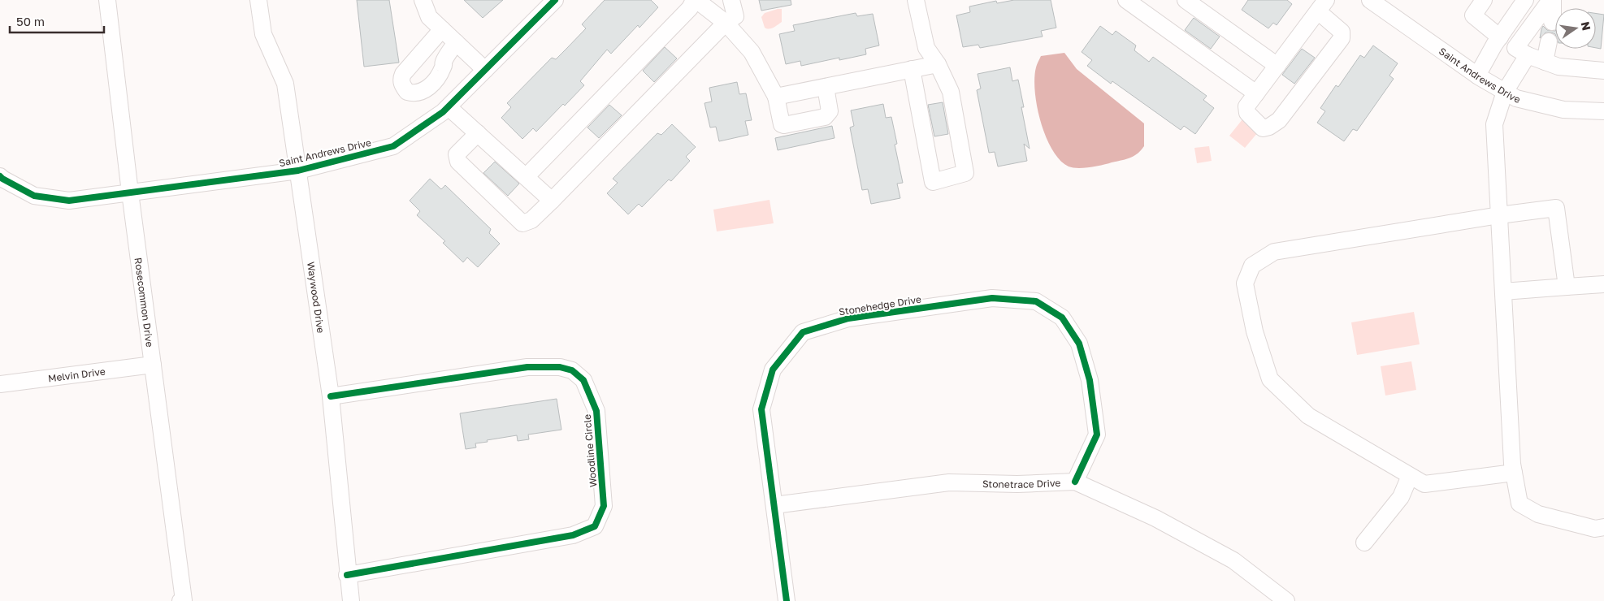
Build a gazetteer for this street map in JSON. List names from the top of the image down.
{
  "streets": {
    "street": [
      "Saint Andrews Drive",
      "Waywood Drive",
      "Rosecommon Drive",
      "Stonehedge Drive",
      "Melvin Drive",
      "Woodline Circle",
      "Stonetrace Drive"
    ]
  },
  "crossings": [
    ["Saint Andrews Drive", "Waywood Drive"],
    ["Saint Andrews Drive", "Rosecommon Drive"],
    ["Waywood Drive", "Woodline Circle"],
    ["Rosecommon Drive", "Melvin Drive"],
    ["Stonehedge Drive", "Stonetrace Drive"]
  ],
  "scale_bar": "50 m",
  "north": "right"
}
